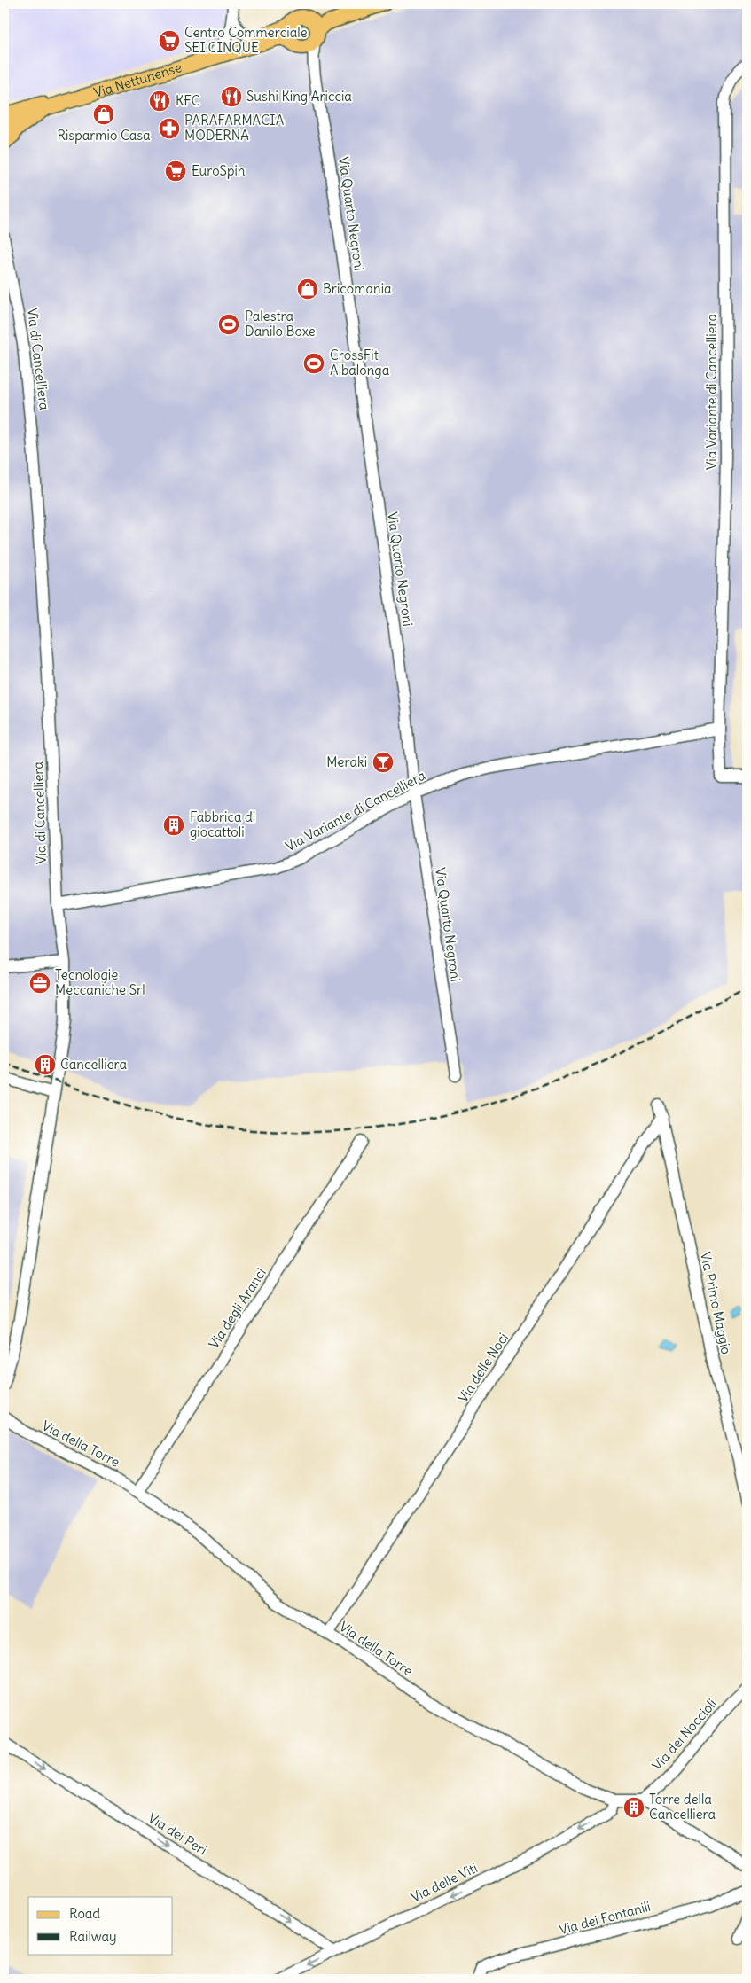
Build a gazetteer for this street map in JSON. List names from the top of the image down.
{
  "streets": {
    "main road": ["Via Nettunense"],
    "street": [
      "Via Quarto Negroni",
      "Via di Cancelliera",
      "Via Variante di Cancelliera",
      "Via Primo Maggio",
      "Via degli Aranci",
      "Via delle Noci",
      "Via della Torre",
      "Via dei Noccioli",
      "Via dei Peri",
      "Via delle Viti",
      "Via dei Fontanili"
    ]
  },
  "crossings": [
    ["Via Nettunense", "Via Quarto Negroni"],
    ["Via Quarto Negroni", "Via Variante di Cancelliera"],
    ["Via di Cancelliera", "Via Variante di Cancelliera"],
    ["Via Primo Maggio", "Via delle Noci"],
    ["Via degli Aranci", "Via della Torre"],
    ["Via delle Noci", "Via della Torre"],
    ["Via della Torre", "Via dei Noccioli"],
    ["Via della Torre", "Via delle Viti"],
    ["Via dei Peri", "Via delle Viti"]
  ],
  "one_way": ["Via dei Peri", "Via delle Viti"],
  "places": {
    "supermarket": ["Centro Commerciale SEI.CINQUE", "EuroSpin"],
    "restaurant": ["Sushi King Ariccia", "KFC"],
    "shop": ["Risparmio Casa", "Bricomania"],
    "pharmacy": ["PARAFARMACIA MODERNA"],
    "sports": ["Palestra Danilo Boxe", "CrossFit Albalonga"],
    "bar": ["Meraki"],
    "building": ["Fabbrica di giocattoli", "Cancelliera", "Torre della Cancelliera"],
    "office": ["Tecnologie Meccaniche Srl"]
  },
  "legend": ["Road", "Railway"]
}
